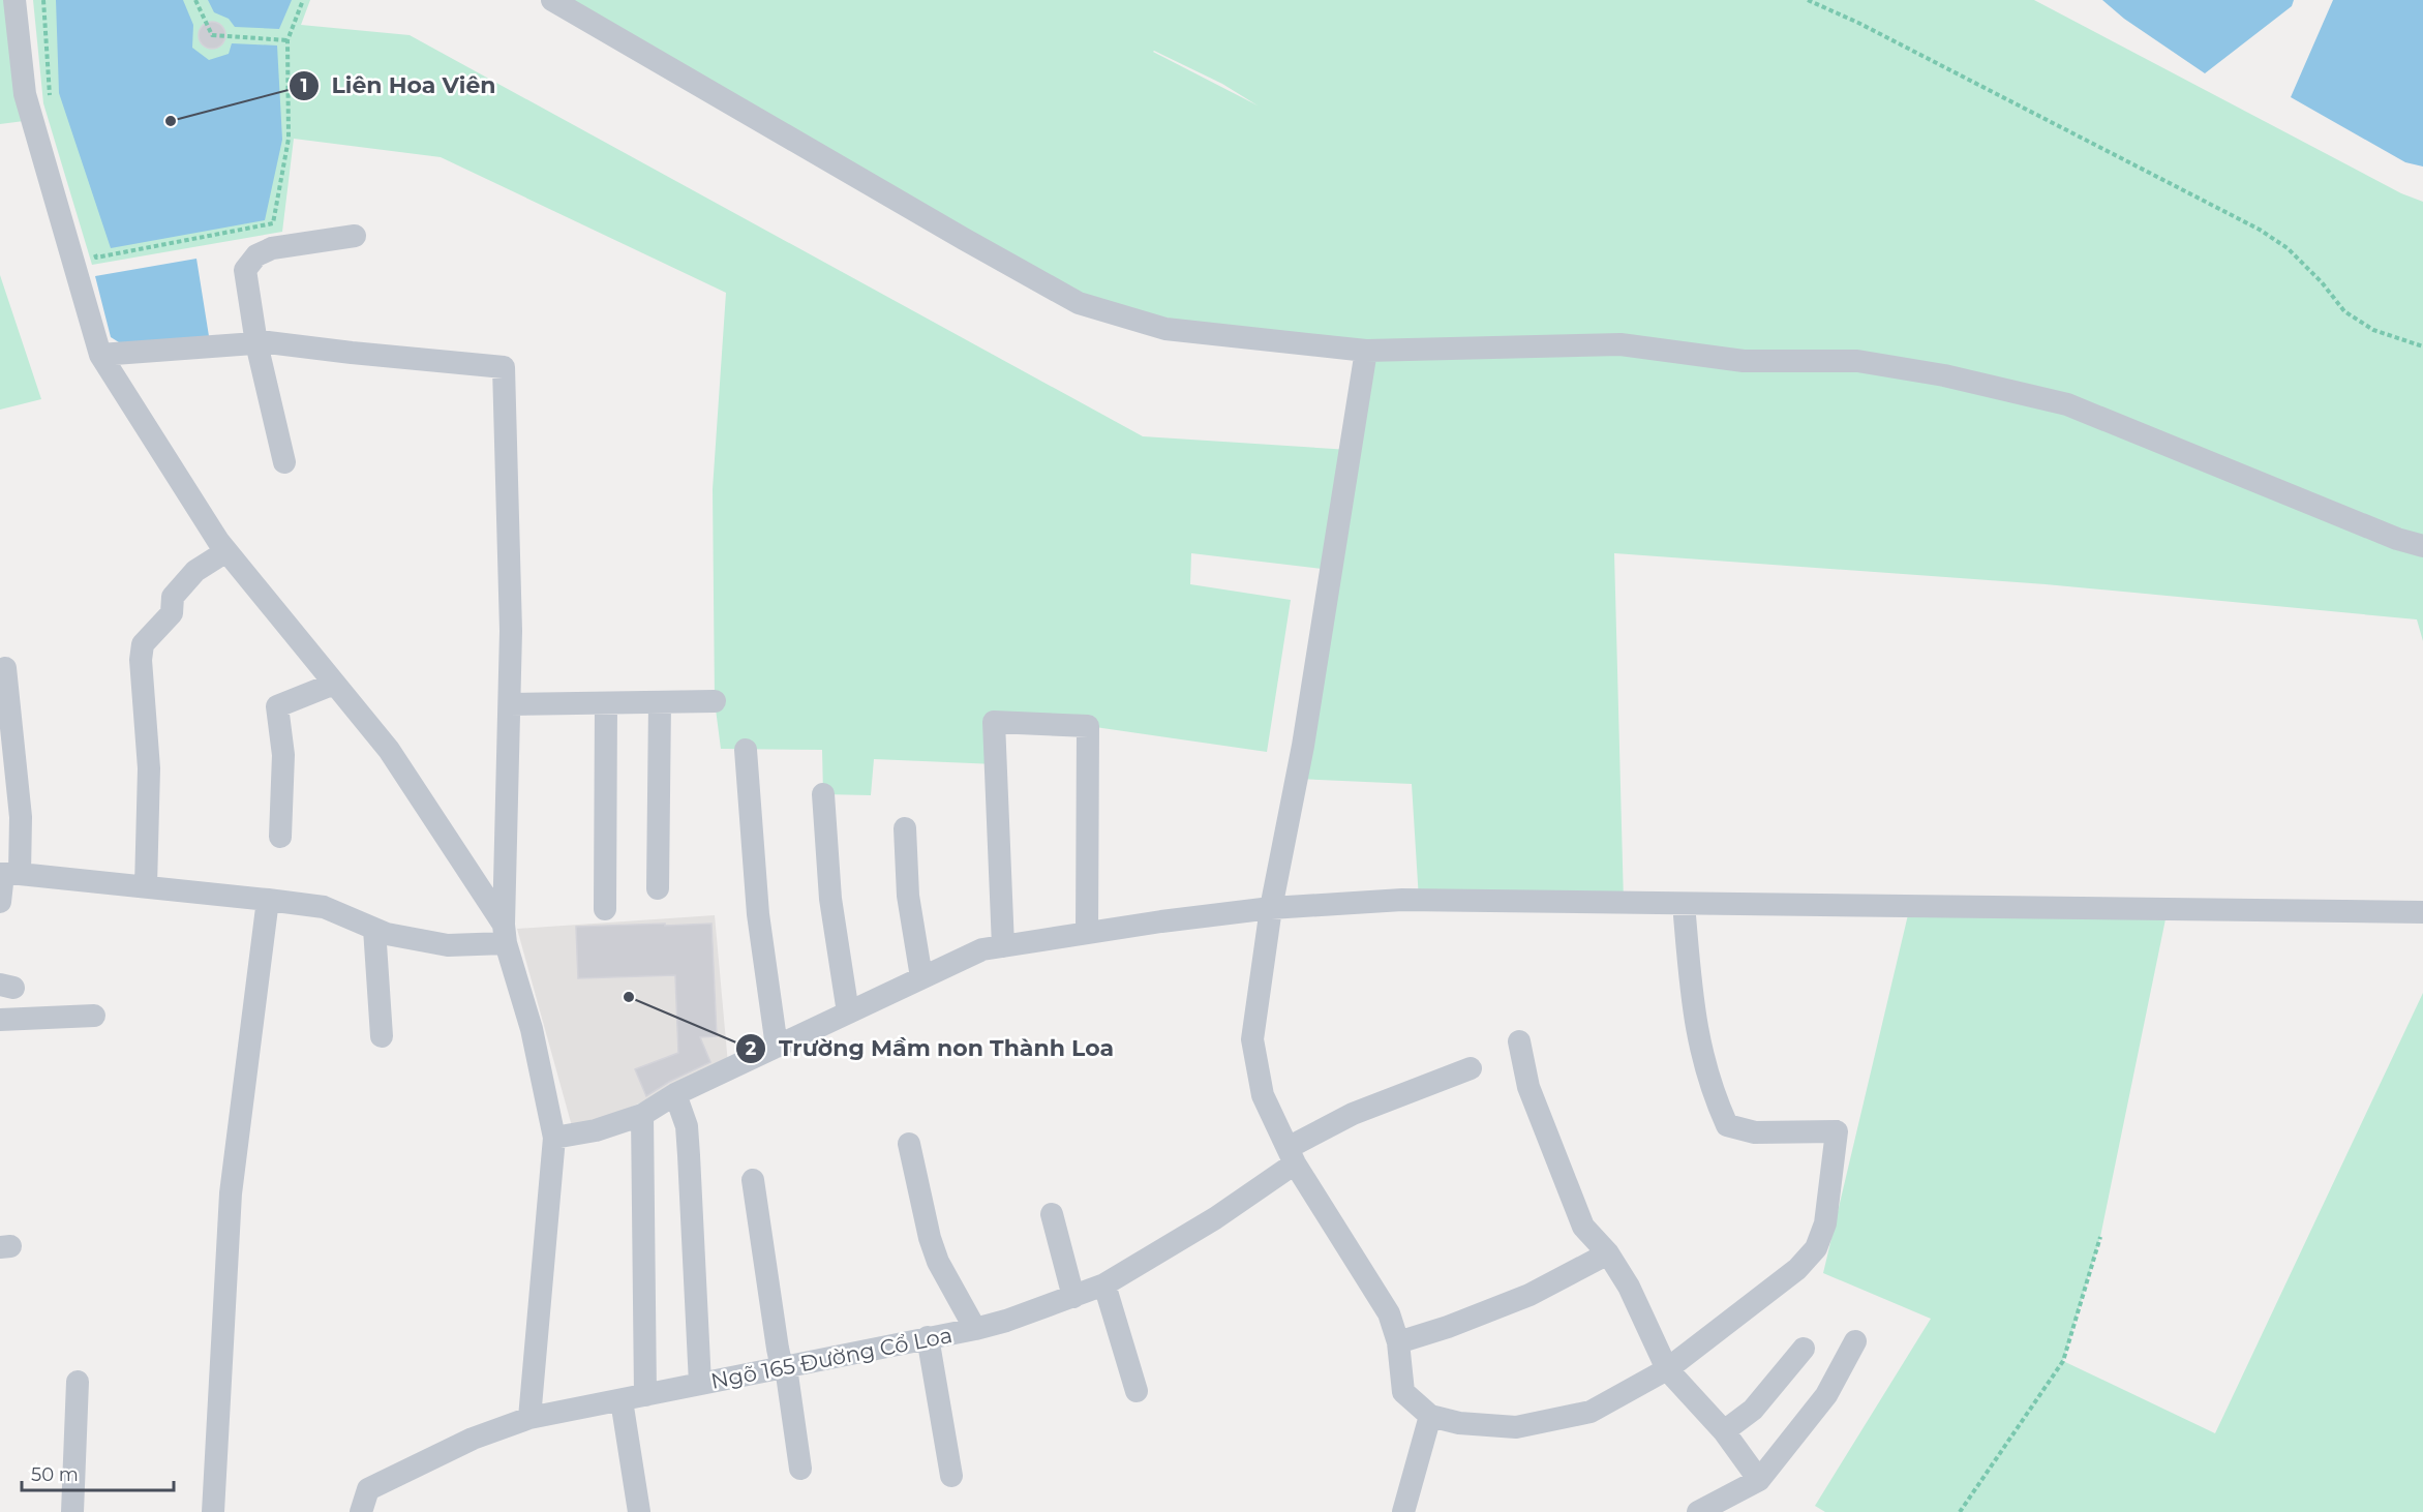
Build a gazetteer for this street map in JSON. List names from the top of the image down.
{
  "streets": {
    "street": ["Ngõ 165 Đường Cổ Loa"]
  },
  "places": ["Liên Hoa Viên", "Trường Mầm non Thành Loa"],
  "scale_bar": "50 m"
}
